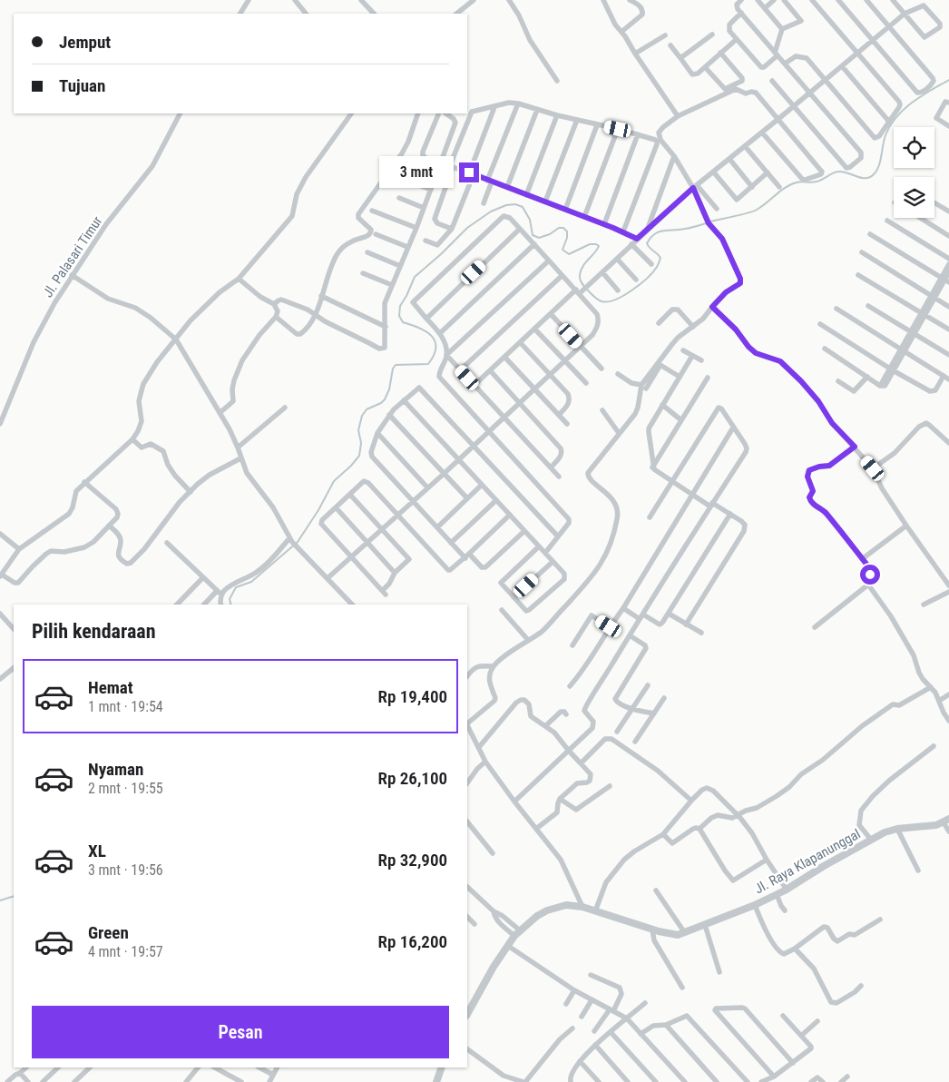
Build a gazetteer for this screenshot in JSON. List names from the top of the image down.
{
  "streets": {
    "street": ["Jl. Palasari Timur", "Jl. Raya Klapanunggal"]
  },
  "page": {
    "banner": ["Jemput", "Tujuan"],
    "bubble": "3 mnt",
    "heading": "Pilih kendaraan",
    "list": [
      {
        "name": "Hemat",
        "note": "1 mnt · 19:54",
        "value": "Rp 19,400"
      },
      {
        "name": "Nyaman",
        "note": "2 mnt · 19:55",
        "value": "Rp 26,100"
      },
      {
        "name": "XL",
        "note": "3 mnt · 19:56",
        "value": "Rp 32,900"
      },
      {
        "name": "Green",
        "note": "4 mnt · 19:57",
        "value": "Rp 16,200"
      }
    ],
    "buttons": "Pesan"
  }
}
